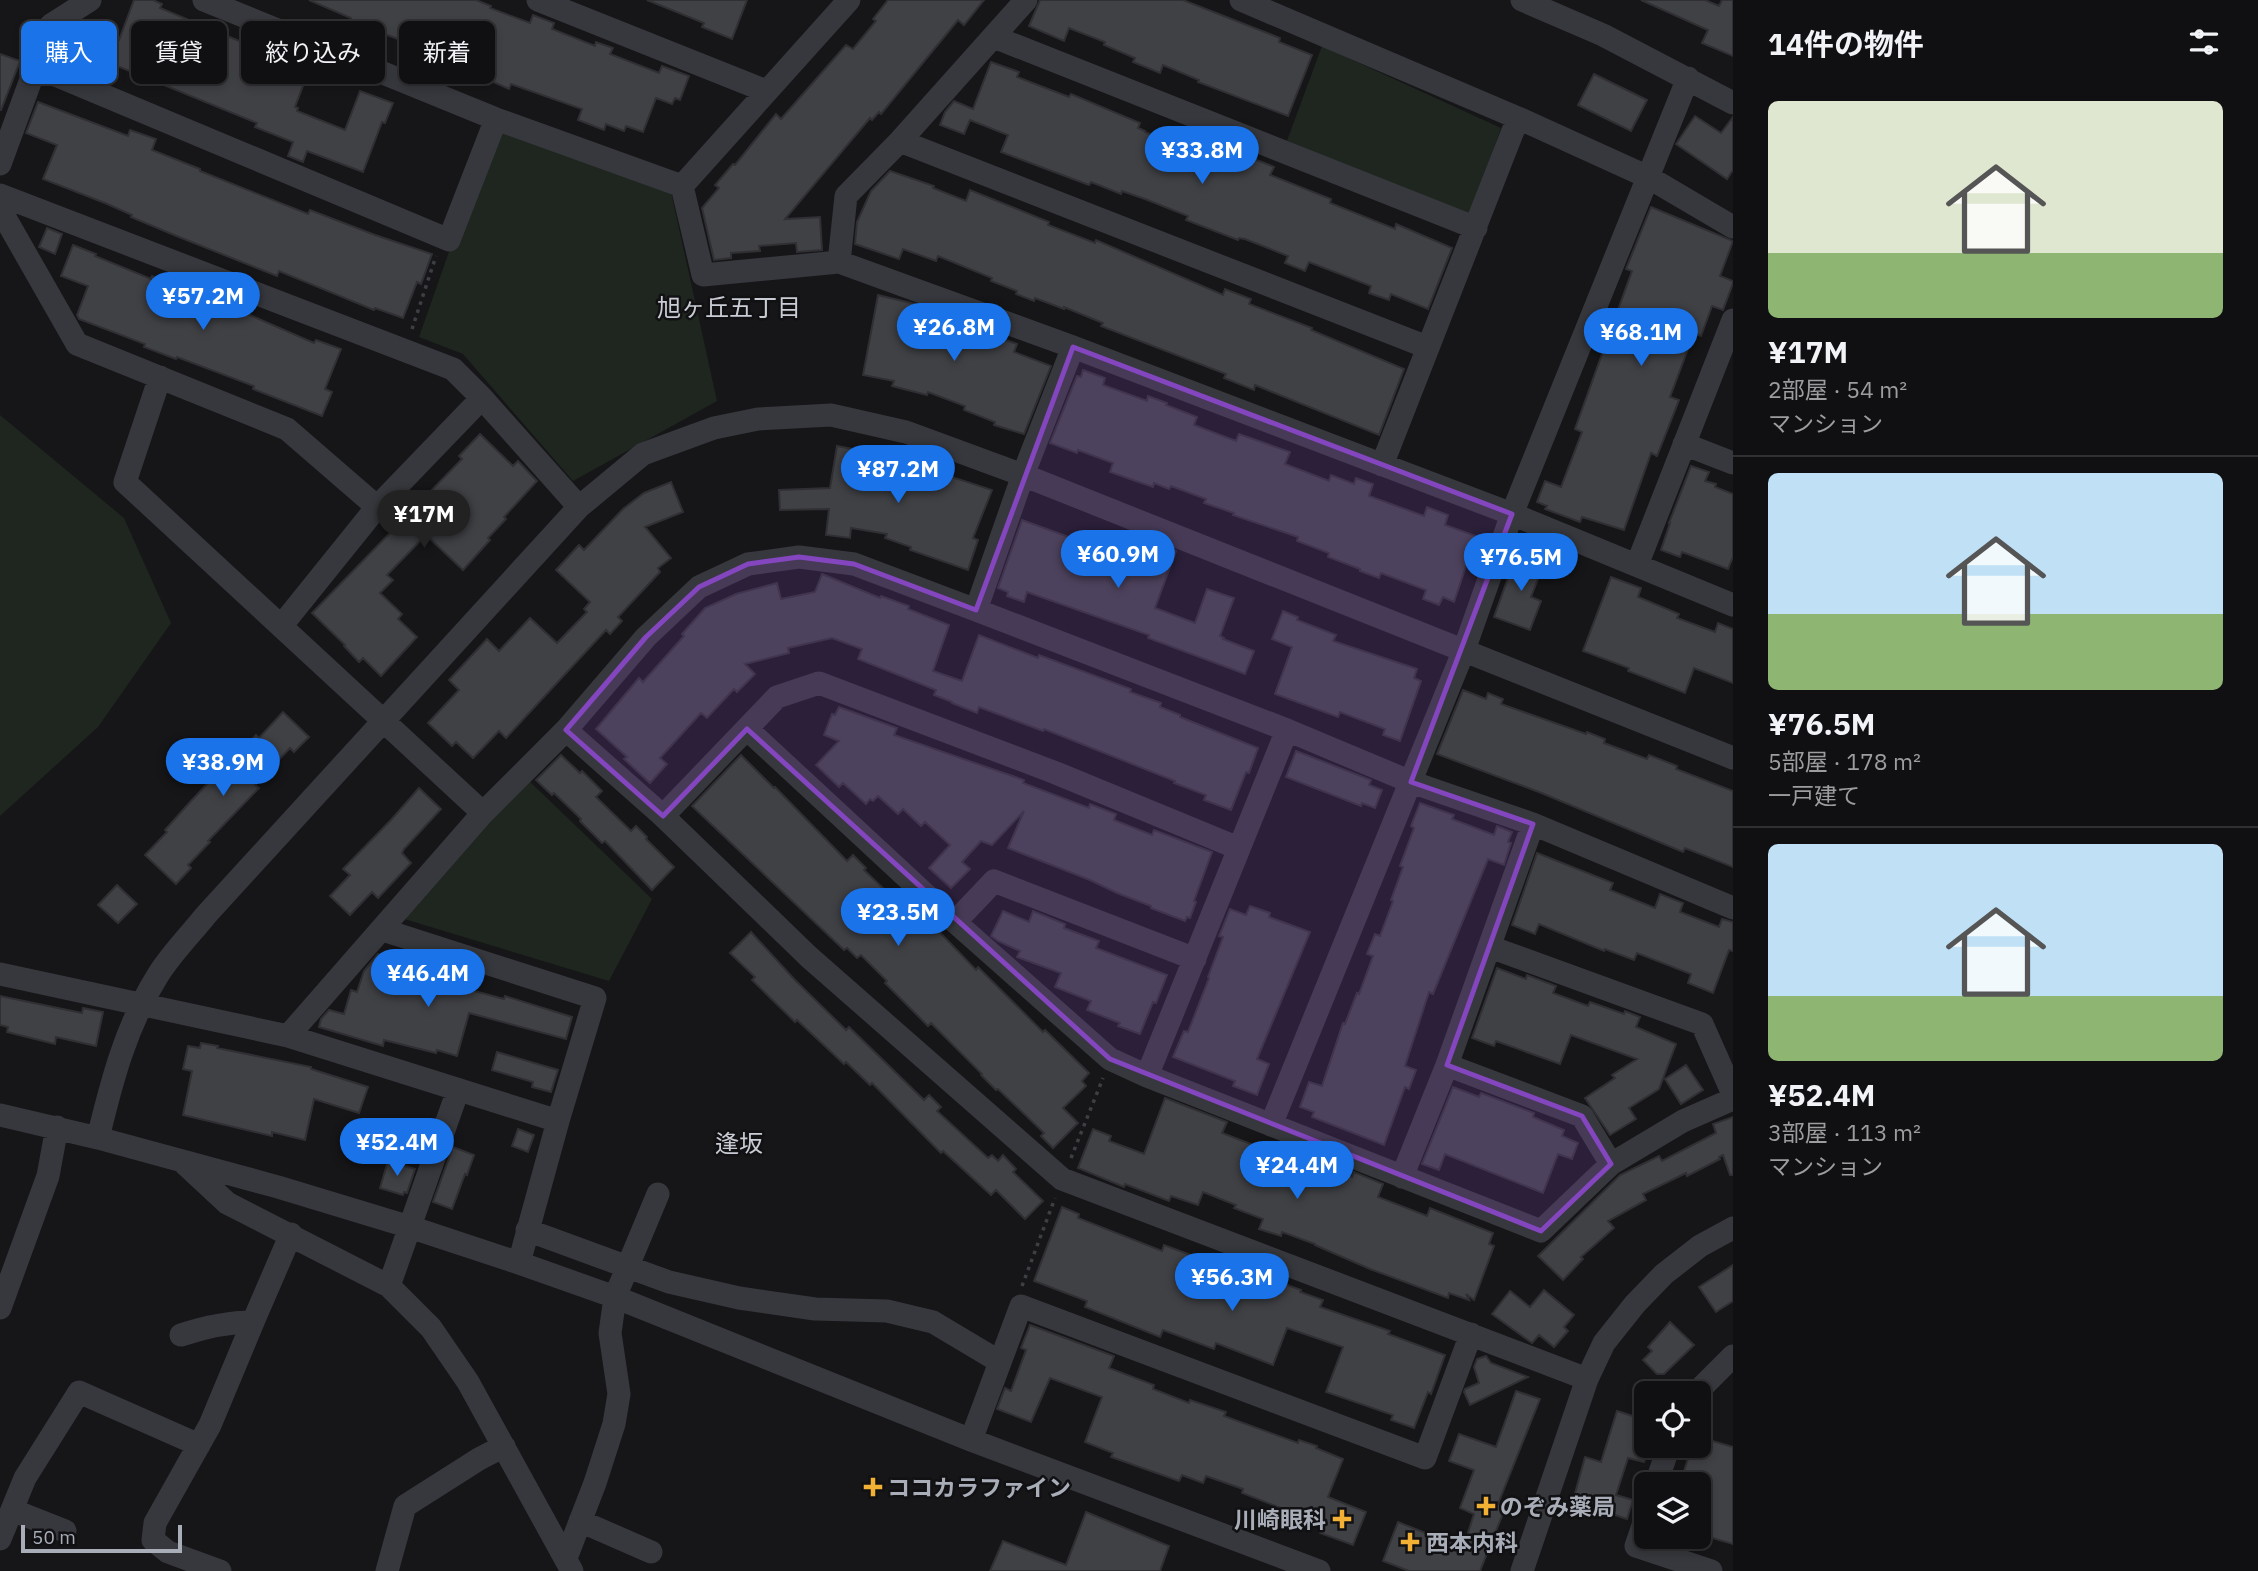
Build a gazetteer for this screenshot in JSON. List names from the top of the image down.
{
  "districts": ["旭ヶ丘五丁目", "逢坂"],
  "places": {
    "health": [
      "ココカラファイン",
      "のぞみ薬局",
      "川崎眼科",
      "西本内科"
    ]
  },
  "scale_bar": "50 m",
  "page": {
    "heading": "14件の物件",
    "chip": [
      "購入",
      "賃貸",
      "絞り込み",
      "新着"
    ],
    "list": [
      {
        "name": "¥17M",
        "note": "2部屋 · 54 m² · マンション"
      },
      {
        "name": "¥76.5M",
        "note": "5部屋 · 178 m² · 一戸建て"
      },
      {
        "name": "¥52.4M",
        "note": "3部屋 · 113 m² · マンション"
      }
    ],
    "price": [
      "¥33.8M",
      "¥57.2M",
      "¥26.8M",
      "¥68.1M",
      "¥87.2M",
      "¥17M",
      "¥60.9M",
      "¥76.5M",
      "¥38.9M",
      "¥23.5M",
      "¥46.4M",
      "¥52.4M",
      "¥24.4M",
      "¥56.3M"
    ],
    "scale": "50 m"
  }
}
